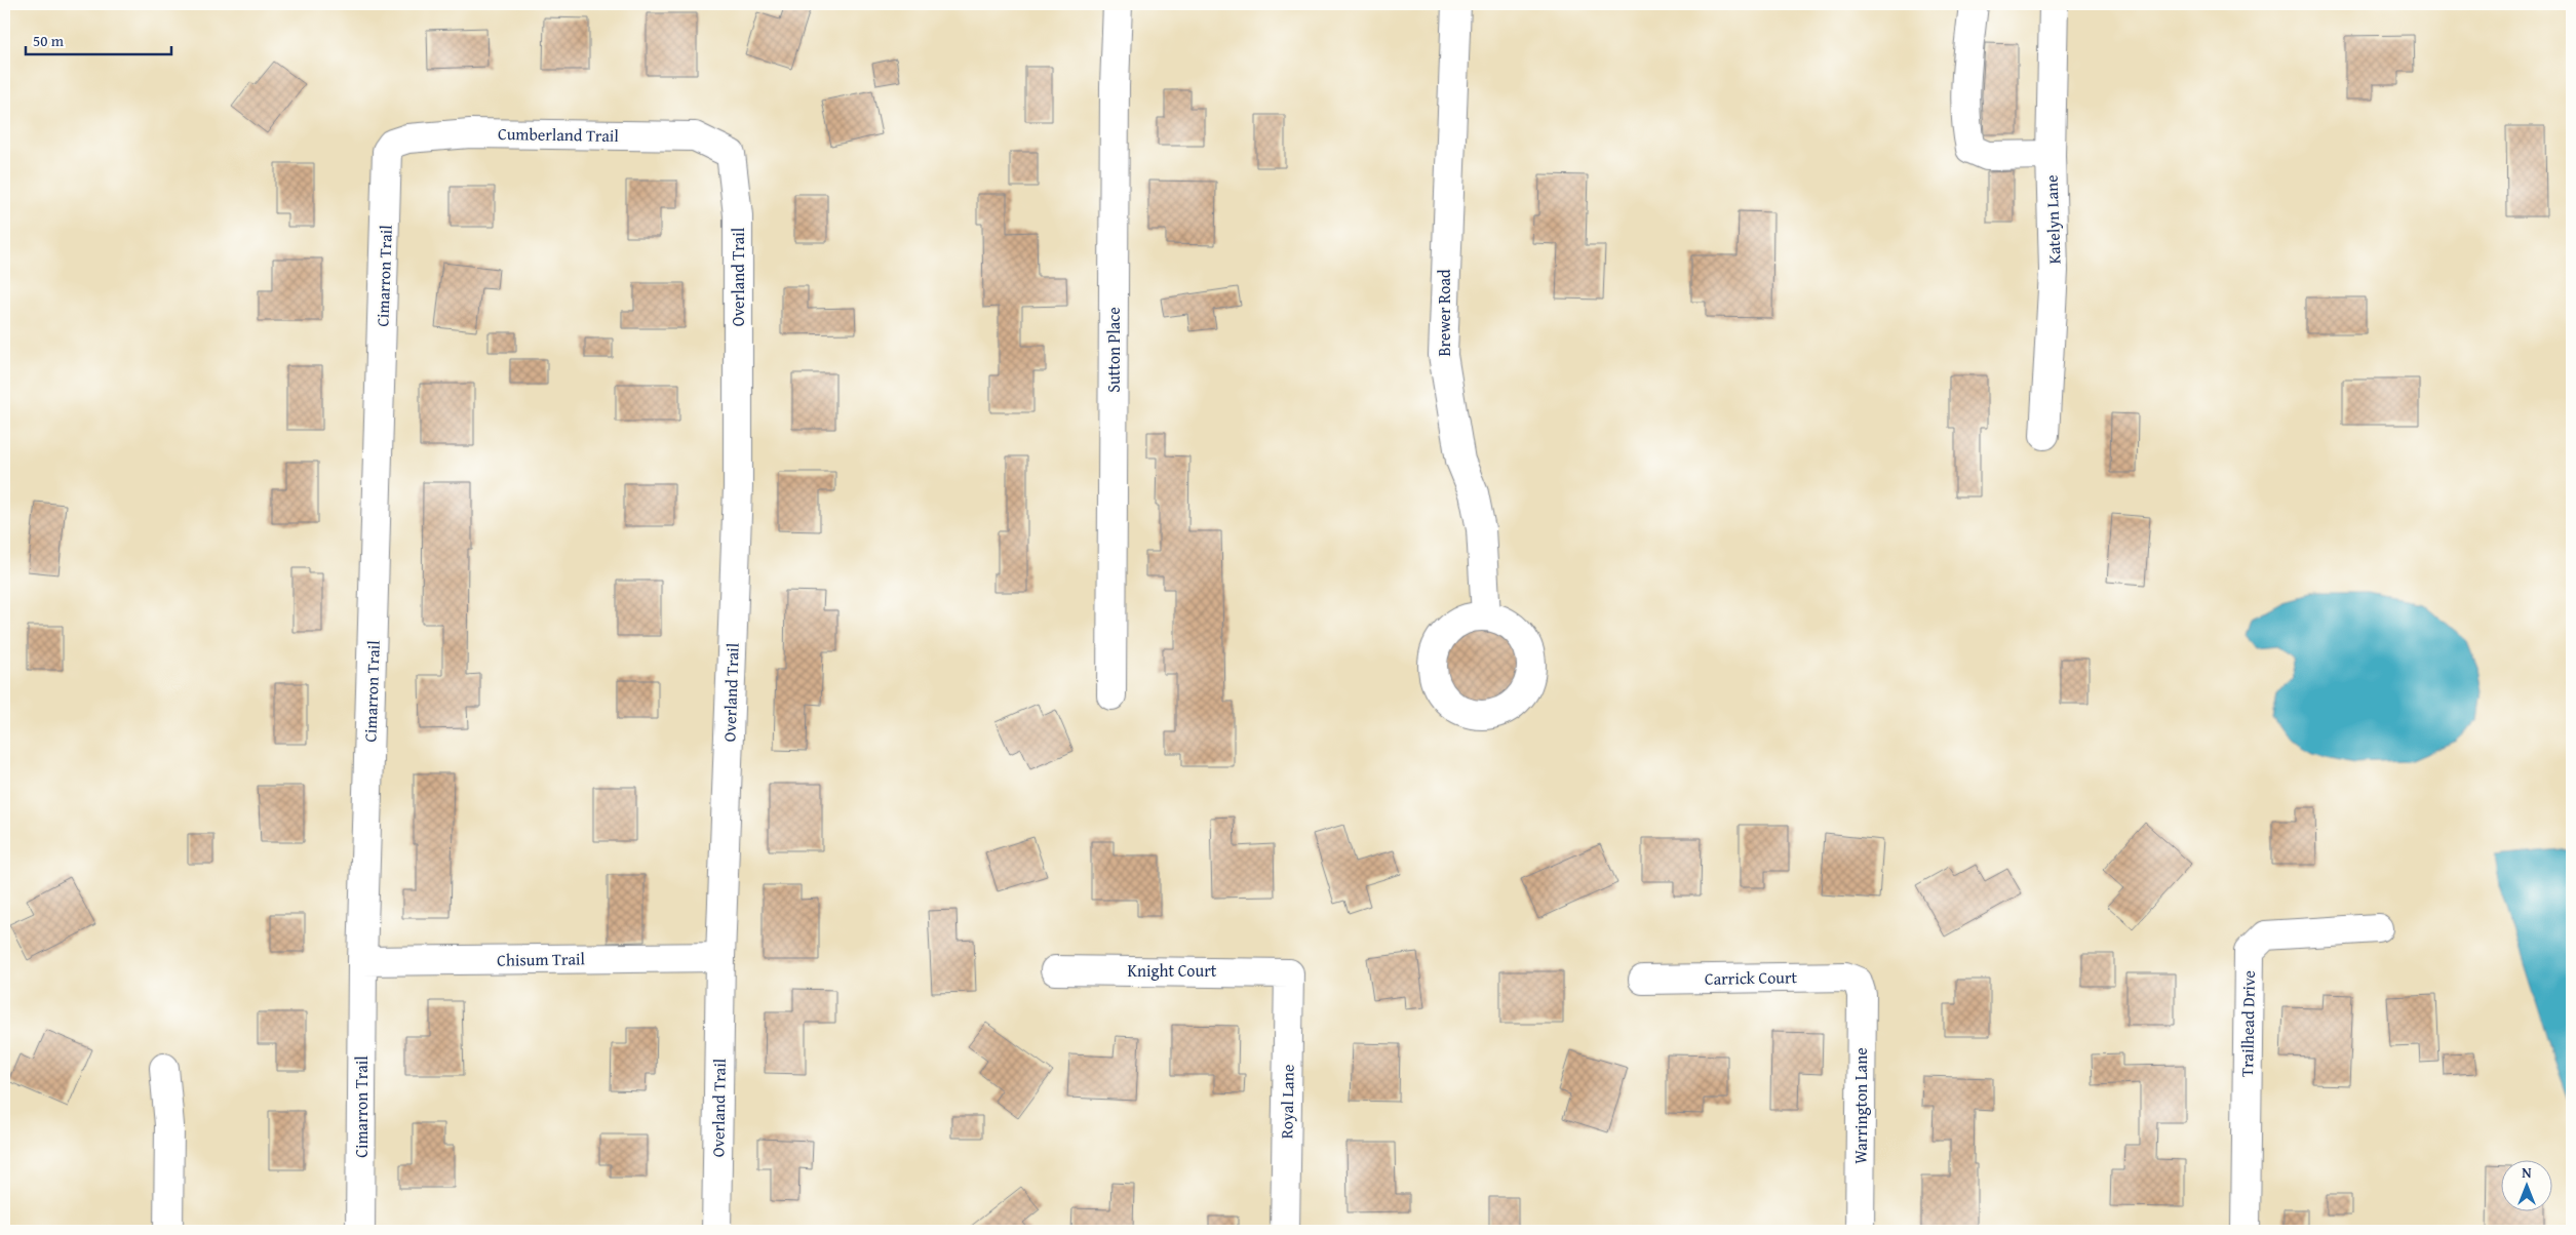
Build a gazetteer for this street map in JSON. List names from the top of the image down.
{
  "streets": {
    "street": [
      "Cumberland Trail",
      "Katelyn Lane",
      "Cimarron Trail",
      "Overland Trail",
      "Brewer Road",
      "Sutton Place",
      "Chisum Trail",
      "Knight Court",
      "Carrick Court",
      "Trailhead Drive",
      "Royal Lane",
      "Warrington Lane"
    ]
  },
  "crossings": [
    ["Cumberland Trail", "Cimarron Trail"],
    ["Cumberland Trail", "Overland Trail"],
    ["Cimarron Trail", "Chisum Trail"],
    ["Overland Trail", "Chisum Trail"],
    ["Knight Court", "Royal Lane"],
    ["Carrick Court", "Warrington Lane"]
  ],
  "scale_bar": "50 m",
  "north": "top"
}
